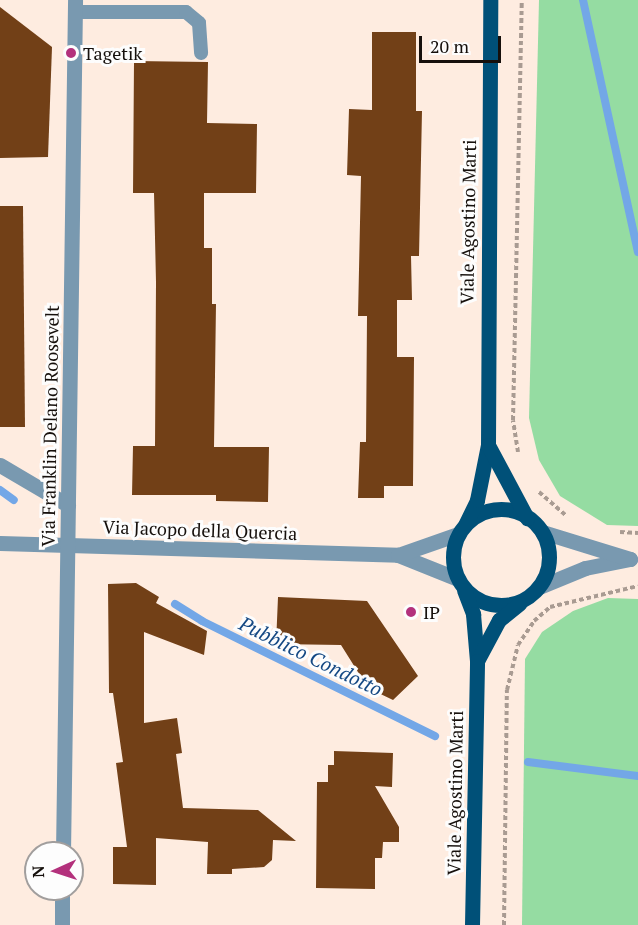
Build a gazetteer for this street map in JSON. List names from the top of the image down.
{
  "streets": {
    "main road": ["Viale Agostino Marti"],
    "street": ["Via Franklin Delano Roosevelt", "Via Jacopo della Quercia"]
  },
  "crossings": [
    ["Viale Agostino Marti", "Via Jacopo della Quercia"],
    ["Via Franklin Delano Roosevelt", "Via Jacopo della Quercia"]
  ],
  "water": ["Pubblico Condotto"],
  "places": ["Tagetik", "IP"],
  "scale_bar": "20 m",
  "north": "left"
}
